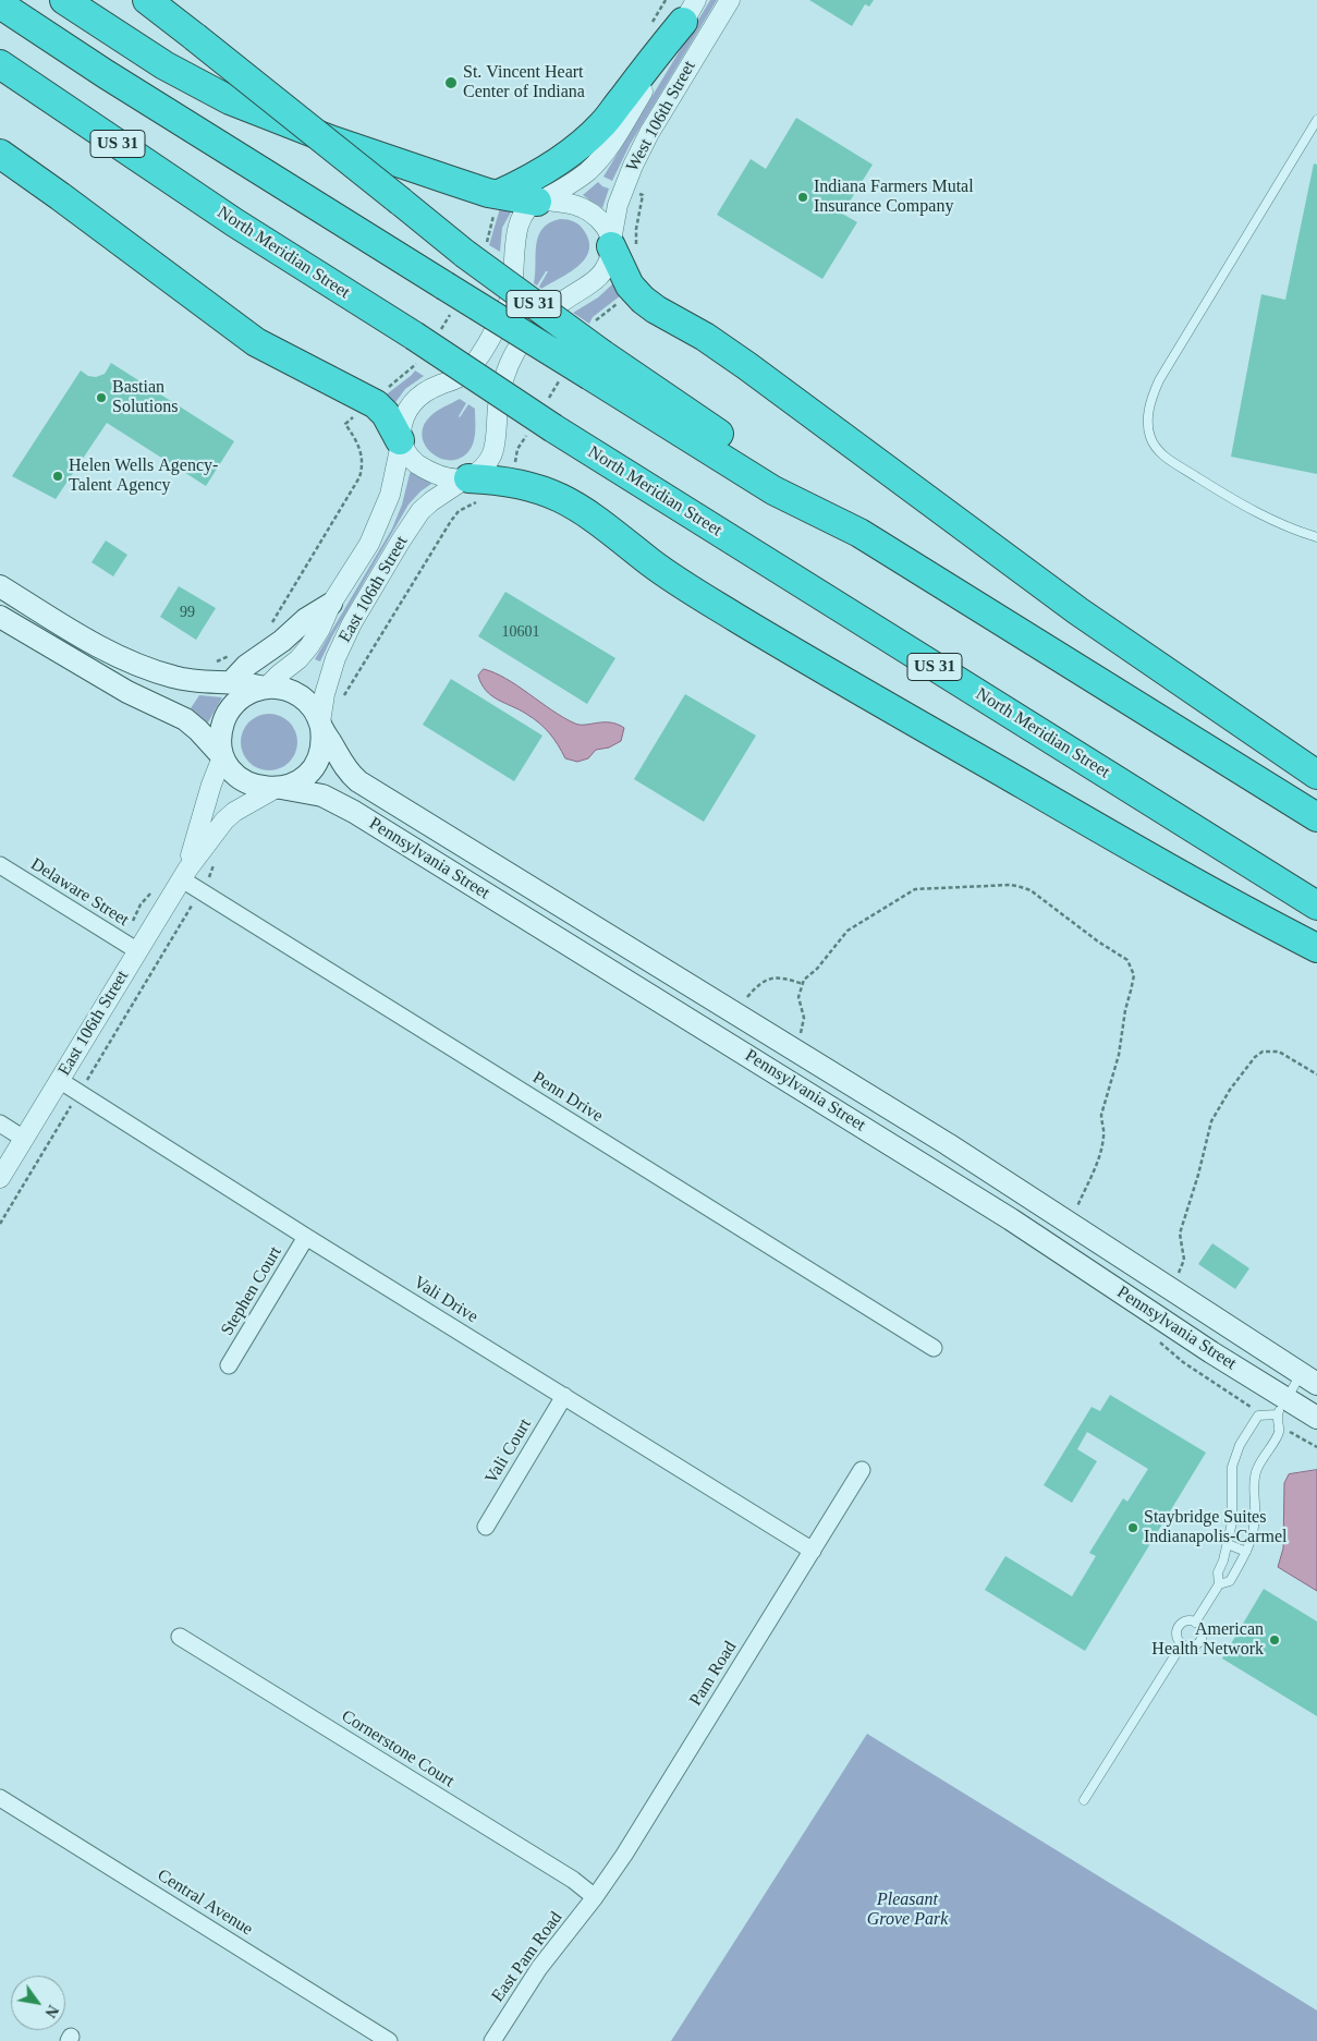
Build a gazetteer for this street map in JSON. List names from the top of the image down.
{
  "streets": {
    "highway": ["US 31", "North Meridian Street"],
    "main road": ["Pennsylvania Street"],
    "street": [
      "West 106th Street",
      "East 106th Street",
      "Delaware Street",
      "Penn Drive",
      "Stephen Court",
      "Vali Drive",
      "Vali Court",
      "Pam Road",
      "Cornerstone Court",
      "Central Avenue",
      "East Pam Road"
    ]
  },
  "crossings": [
    ["West 106th Street", "East 106th Street"],
    ["East 106th Street", "Pennsylvania Street"],
    ["East 106th Street", "Delaware Street"],
    ["East 106th Street", "Penn Drive"],
    ["East 106th Street", "Vali Drive"],
    ["Stephen Court", "Vali Drive"],
    ["Vali Drive", "Vali Court"],
    ["Vali Drive", "Pam Road"],
    ["Pam Road", "Cornerstone Court"],
    ["Pam Road", "East Pam Road"],
    ["Cornerstone Court", "East Pam Road"]
  ],
  "parks": ["Pleasant Grove Park"],
  "places": [
    "St. Vincent Heart Center of Indiana",
    "Indiana Farmers Mutal Insurance Company",
    "Bastian Solutions",
    "Helen Wells Agency- Talent Agency",
    "Staybridge Suites Indianapolis-Carmel",
    "American Health Network"
  ],
  "house_numbers": ["99", "10601"],
  "north": "bottom right"
}
